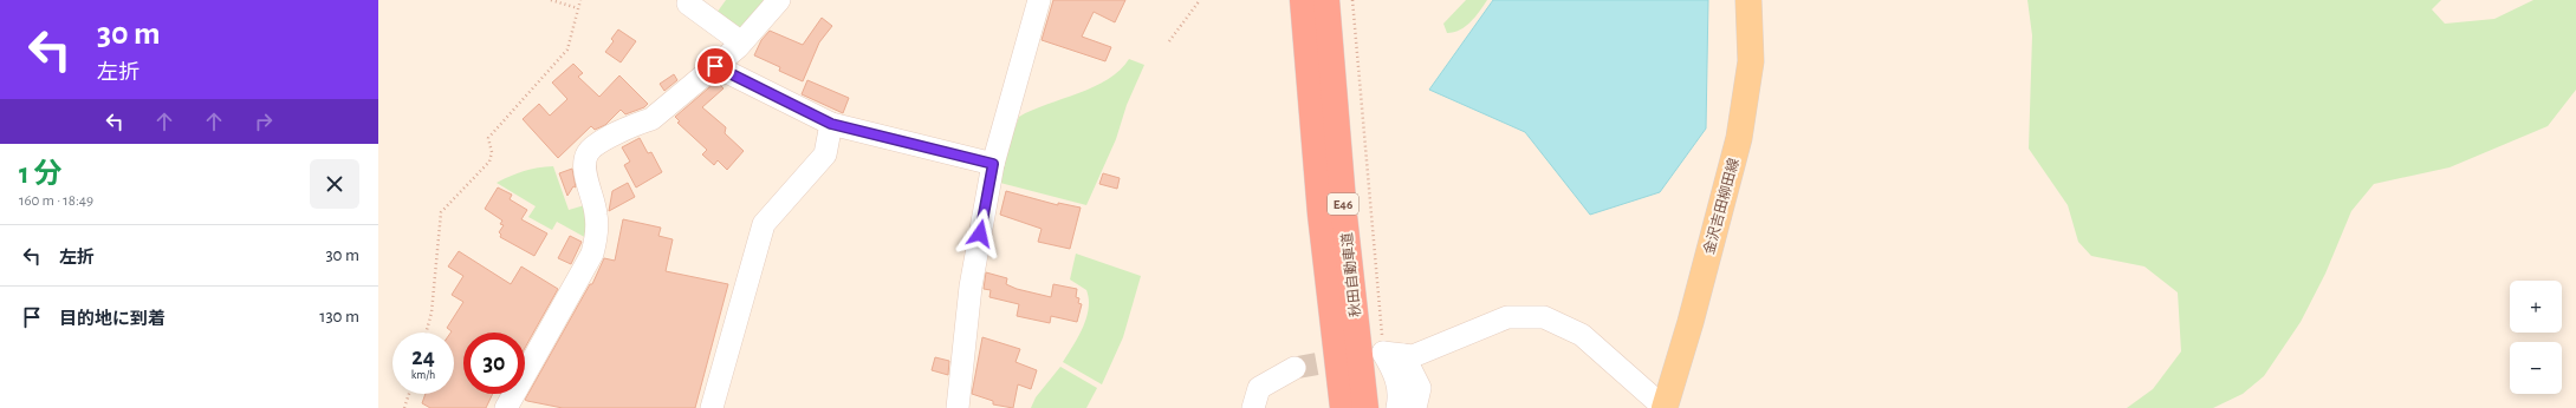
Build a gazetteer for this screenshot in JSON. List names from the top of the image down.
{
  "streets": {
    "highway": ["E46", "秋田自動車道"],
    "main road": ["金沢吉田柳田線"]
  },
  "page": {
    "turn": ["30 m", "左折"],
    "heading": ["1 分", "160 m · 18:49"],
    "list": [
      {
        "name": "左折",
        "value": "30 m"
      },
      {
        "name": "目的地に到着",
        "value": "130 m"
      }
    ],
    "map_buttons": ["+", "−"],
    "speed": "24 km/h",
    "limit": "30"
  }
}
